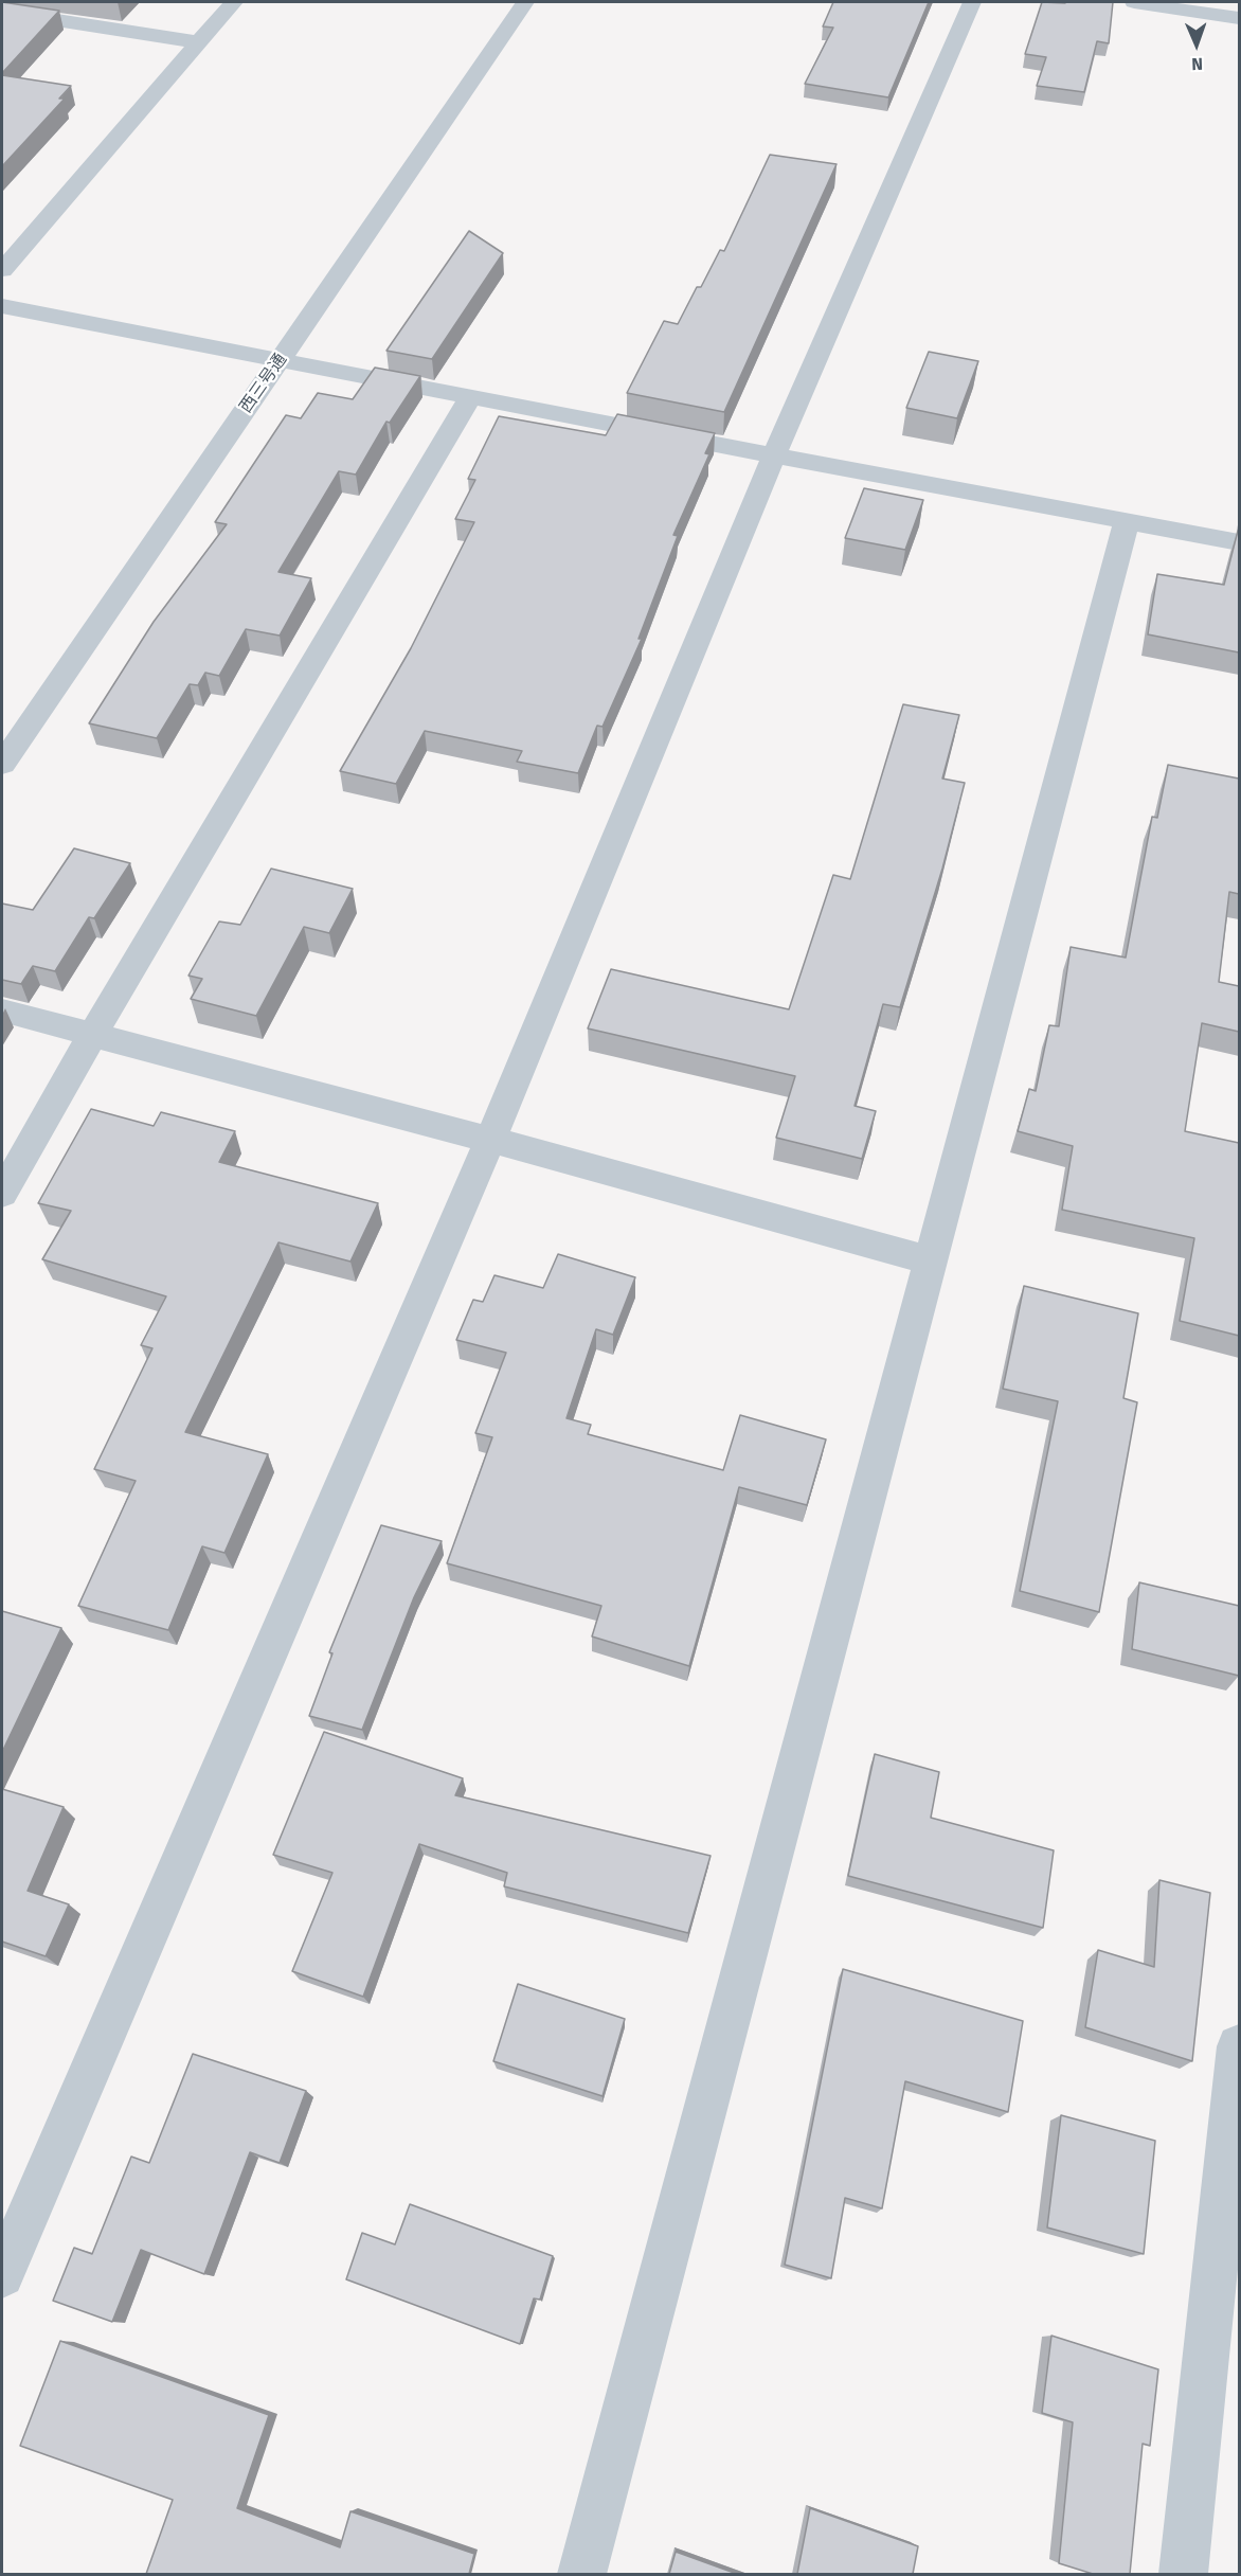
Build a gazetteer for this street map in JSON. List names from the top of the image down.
{
  "streets": {
    "street": ["西三号通"]
  },
  "north": "bottom"
}
